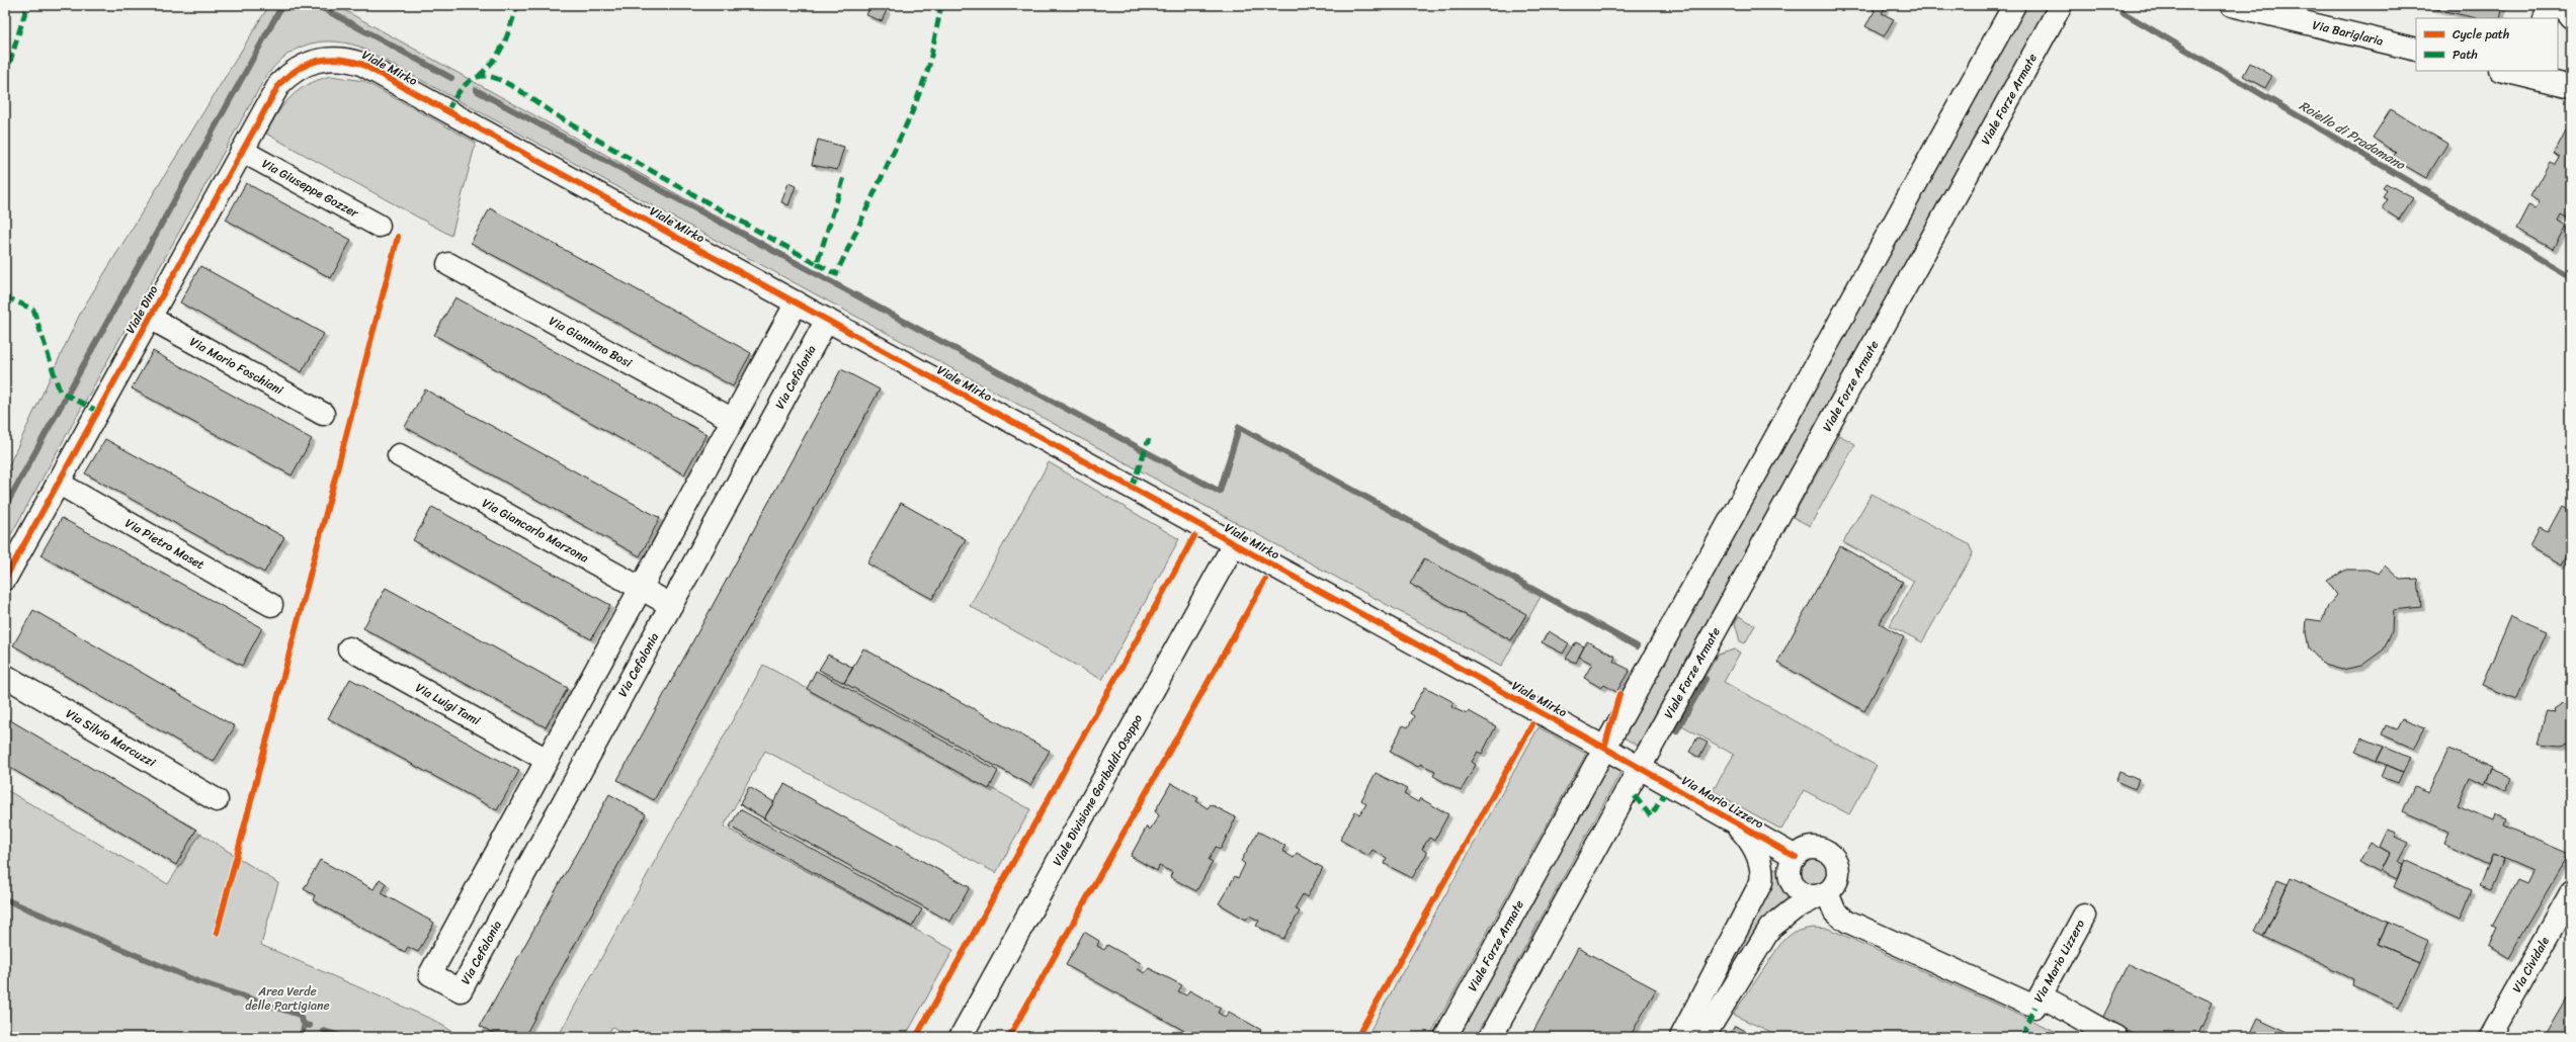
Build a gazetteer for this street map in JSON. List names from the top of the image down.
{
  "streets": {
    "street": [
      "Via Bariglaria",
      "Viale Mirko",
      "Viale Forze Armate",
      "Via Giuseppe Gozzer",
      "Viale Dino",
      "Via Giannino Bosi",
      "Via Mario Foschiani",
      "Via Cefalonia",
      "Via Giancarlo Marzona",
      "Via Pietro Maset",
      "Via Luigi Tami",
      "Via Silvio Marcuzzi",
      "Viale Divisione Garibaldi-Osoppo",
      "Via Mario Lizzero",
      "Via Cividale"
    ]
  },
  "crossings": [
    ["Viale Mirko", "Viale Forze Armate"],
    ["Viale Mirko", "Viale Dino"],
    ["Viale Mirko", "Via Cefalonia"],
    ["Viale Mirko", "Viale Divisione Garibaldi-Osoppo"],
    ["Viale Forze Armate", "Via Mario Lizzero"],
    ["Via Giuseppe Gozzer", "Viale Dino"],
    ["Viale Dino", "Via Mario Foschiani"],
    ["Viale Dino", "Via Pietro Maset"],
    ["Via Giannino Bosi", "Via Cefalonia"],
    ["Via Cefalonia", "Via Giancarlo Marzona"],
    ["Via Cefalonia", "Via Luigi Tami"]
  ],
  "water": ["Roiello di Pradamano"],
  "parks": ["Area Verde delle Partigiane"],
  "legend": ["Cycle path", "Path"]
}
